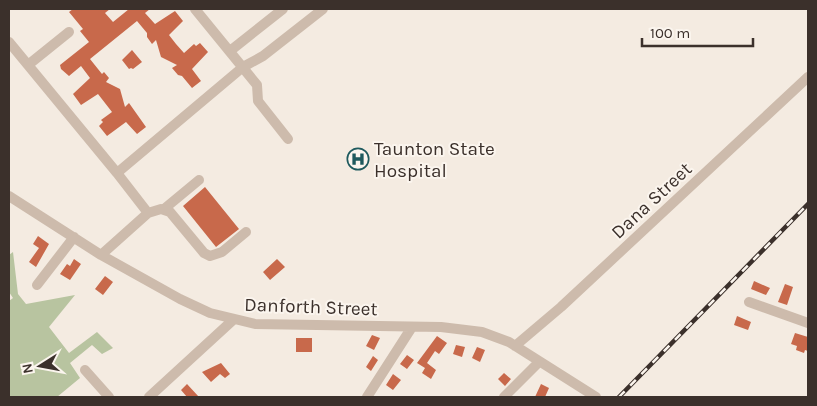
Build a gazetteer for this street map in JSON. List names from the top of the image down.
{
  "streets": {
    "street": ["Dana Street", "Danforth Street"]
  },
  "crossings": [
    ["Dana Street", "Danforth Street"]
  ],
  "places": {
    "hospital": ["Taunton State Hospital"]
  },
  "scale_bar": "100 m",
  "north": "left"
}
